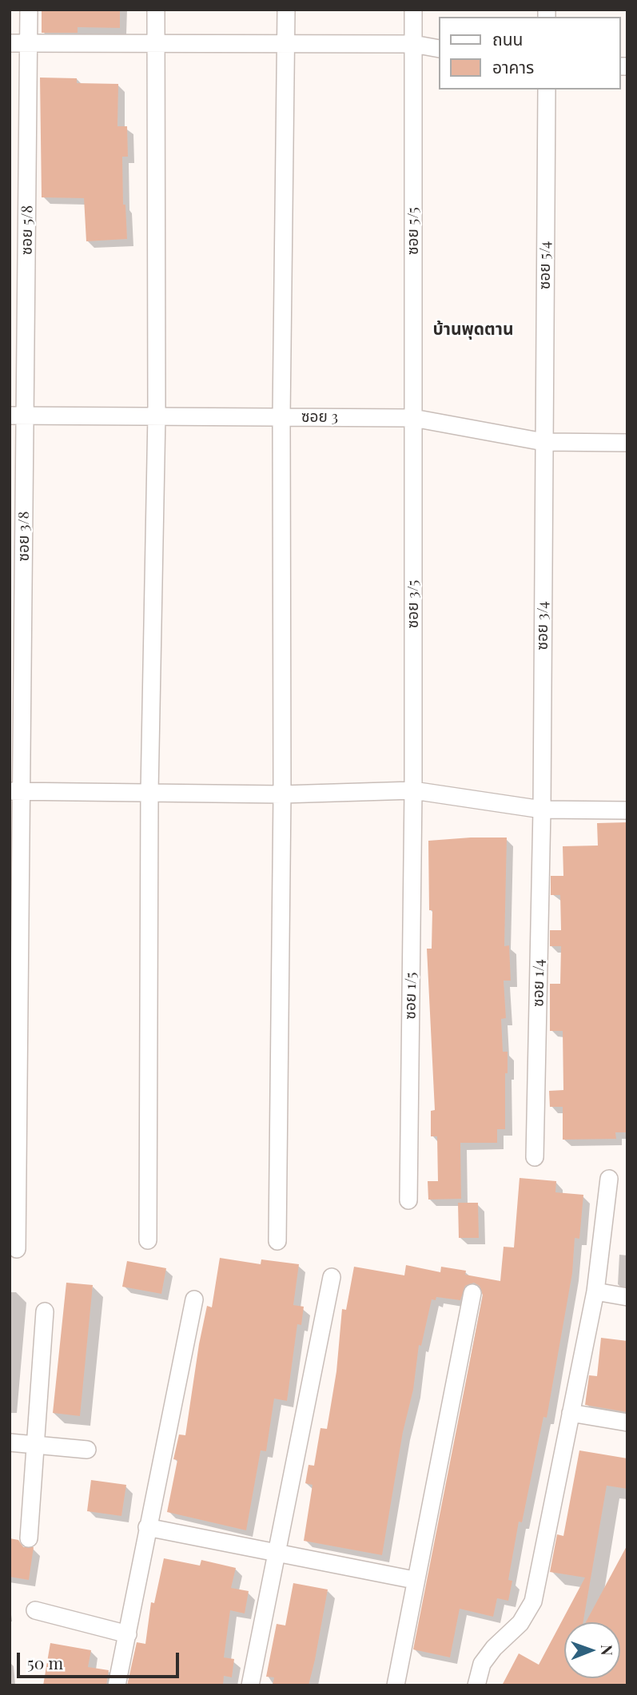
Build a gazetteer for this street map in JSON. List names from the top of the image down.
{
  "streets": {
    "street": [
      "ซอย 5/8",
      "ซอย 5/5",
      "ซอย 5/4",
      "ซอย 3",
      "ซอย 3/8",
      "ซอย 3/5",
      "ซอย 3/4",
      "ซอย 1/4",
      "ซอย 1/5"
    ]
  },
  "crossings": [
    ["ซอย 5/8", "ซอย 3"],
    ["ซอย 5/8", "ซอย 3/8"],
    ["ซอย 5/5", "ซอย 3"],
    ["ซอย 5/5", "ซอย 3/5"],
    ["ซอย 5/4", "ซอย 3"],
    ["ซอย 5/4", "ซอย 3/4"],
    ["ซอย 3", "ซอย 3/8"],
    ["ซอย 3", "ซอย 3/5"],
    ["ซอย 3", "ซอย 3/4"],
    ["ซอย 3/5", "ซอย 1/5"],
    ["ซอย 3/4", "ซอย 1/4"]
  ],
  "districts": ["บ้านพุดตาน"],
  "legend": ["ถนน", "อาคาร"],
  "scale_bar": "50 m",
  "north": "right"
}
